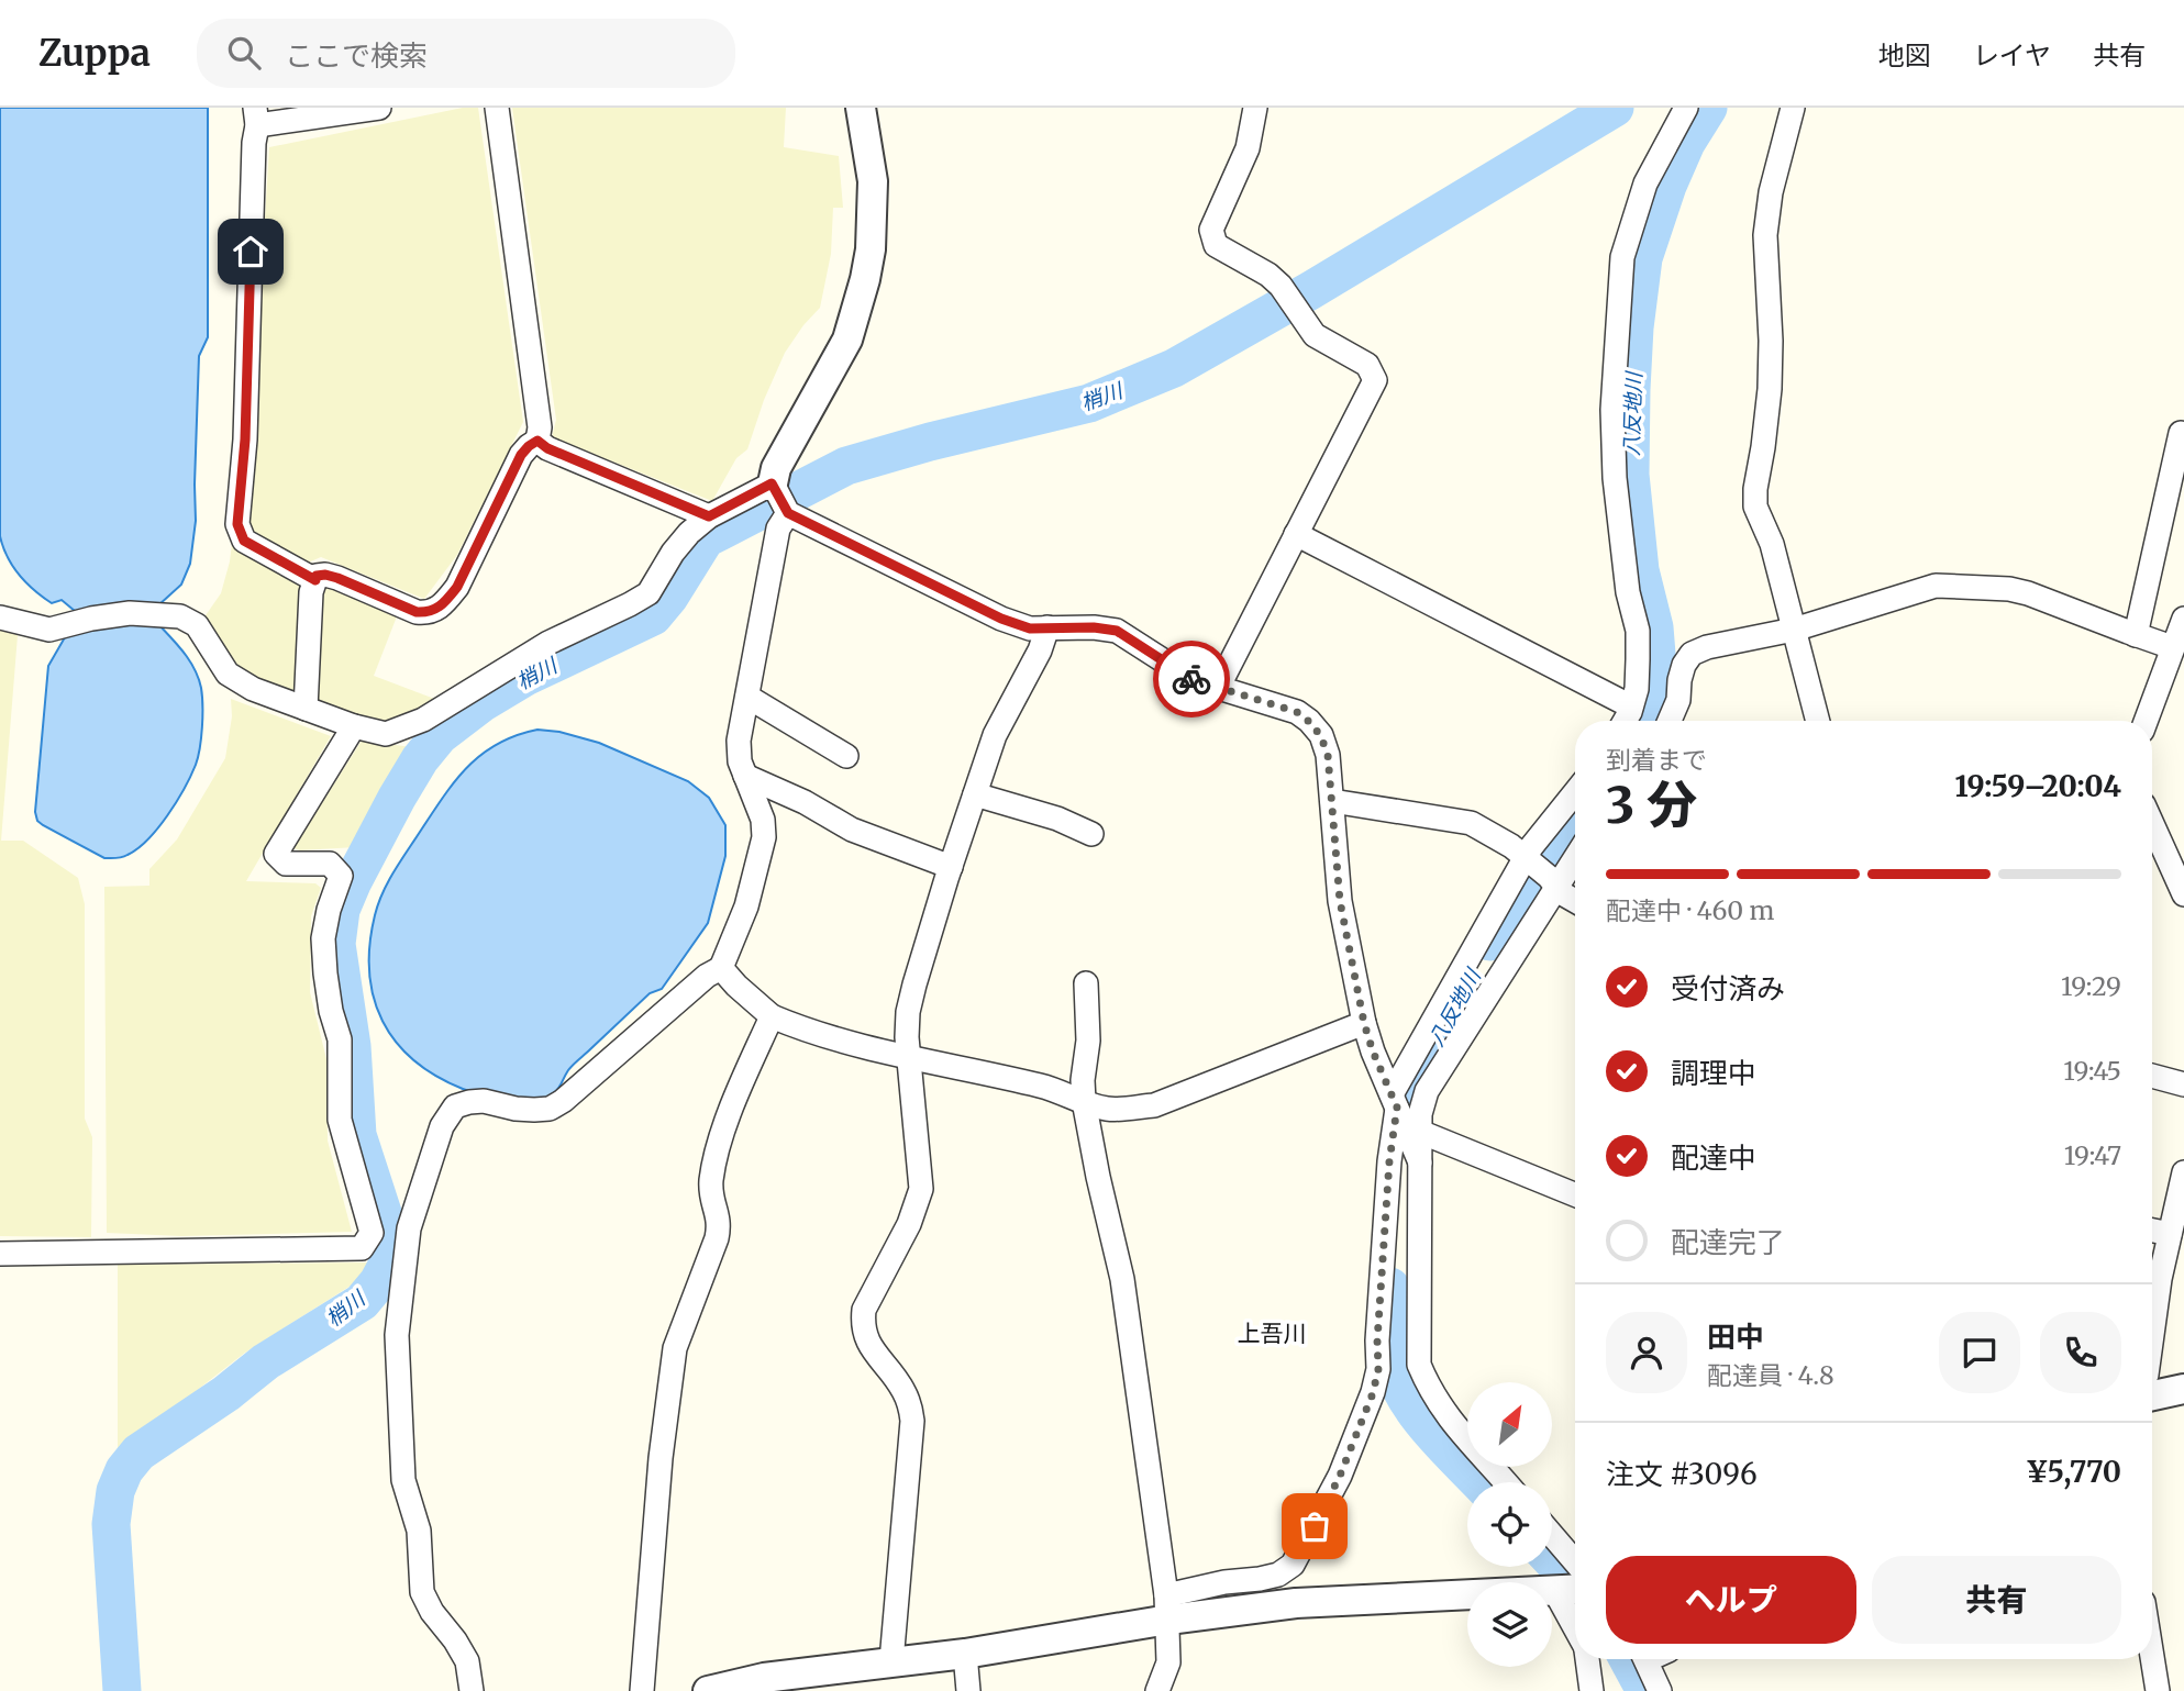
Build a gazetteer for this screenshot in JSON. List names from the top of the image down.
{
  "districts": ["上吾川"],
  "water": ["梢川", "八反地川"],
  "north": "top right",
  "page": {
    "header": "Zuppa",
    "search": "ここで検索",
    "nav": ["地図", "レイヤ", "共有"],
    "heading": ["3 分", "到着まで", "19:59–20:04"],
    "panel": [
      "田中",
      "配達員 · 4.8",
      "注文 #3096",
      "¥5,770"
    ],
    "bar": "配達中 · 460 m",
    "list": [
      ["受付済み", "19:29"],
      ["調理中", "19:45"],
      ["配達中", "19:47"],
      "配達完了"
    ],
    "buttons": ["ヘルプ", "共有"]
  }
}
